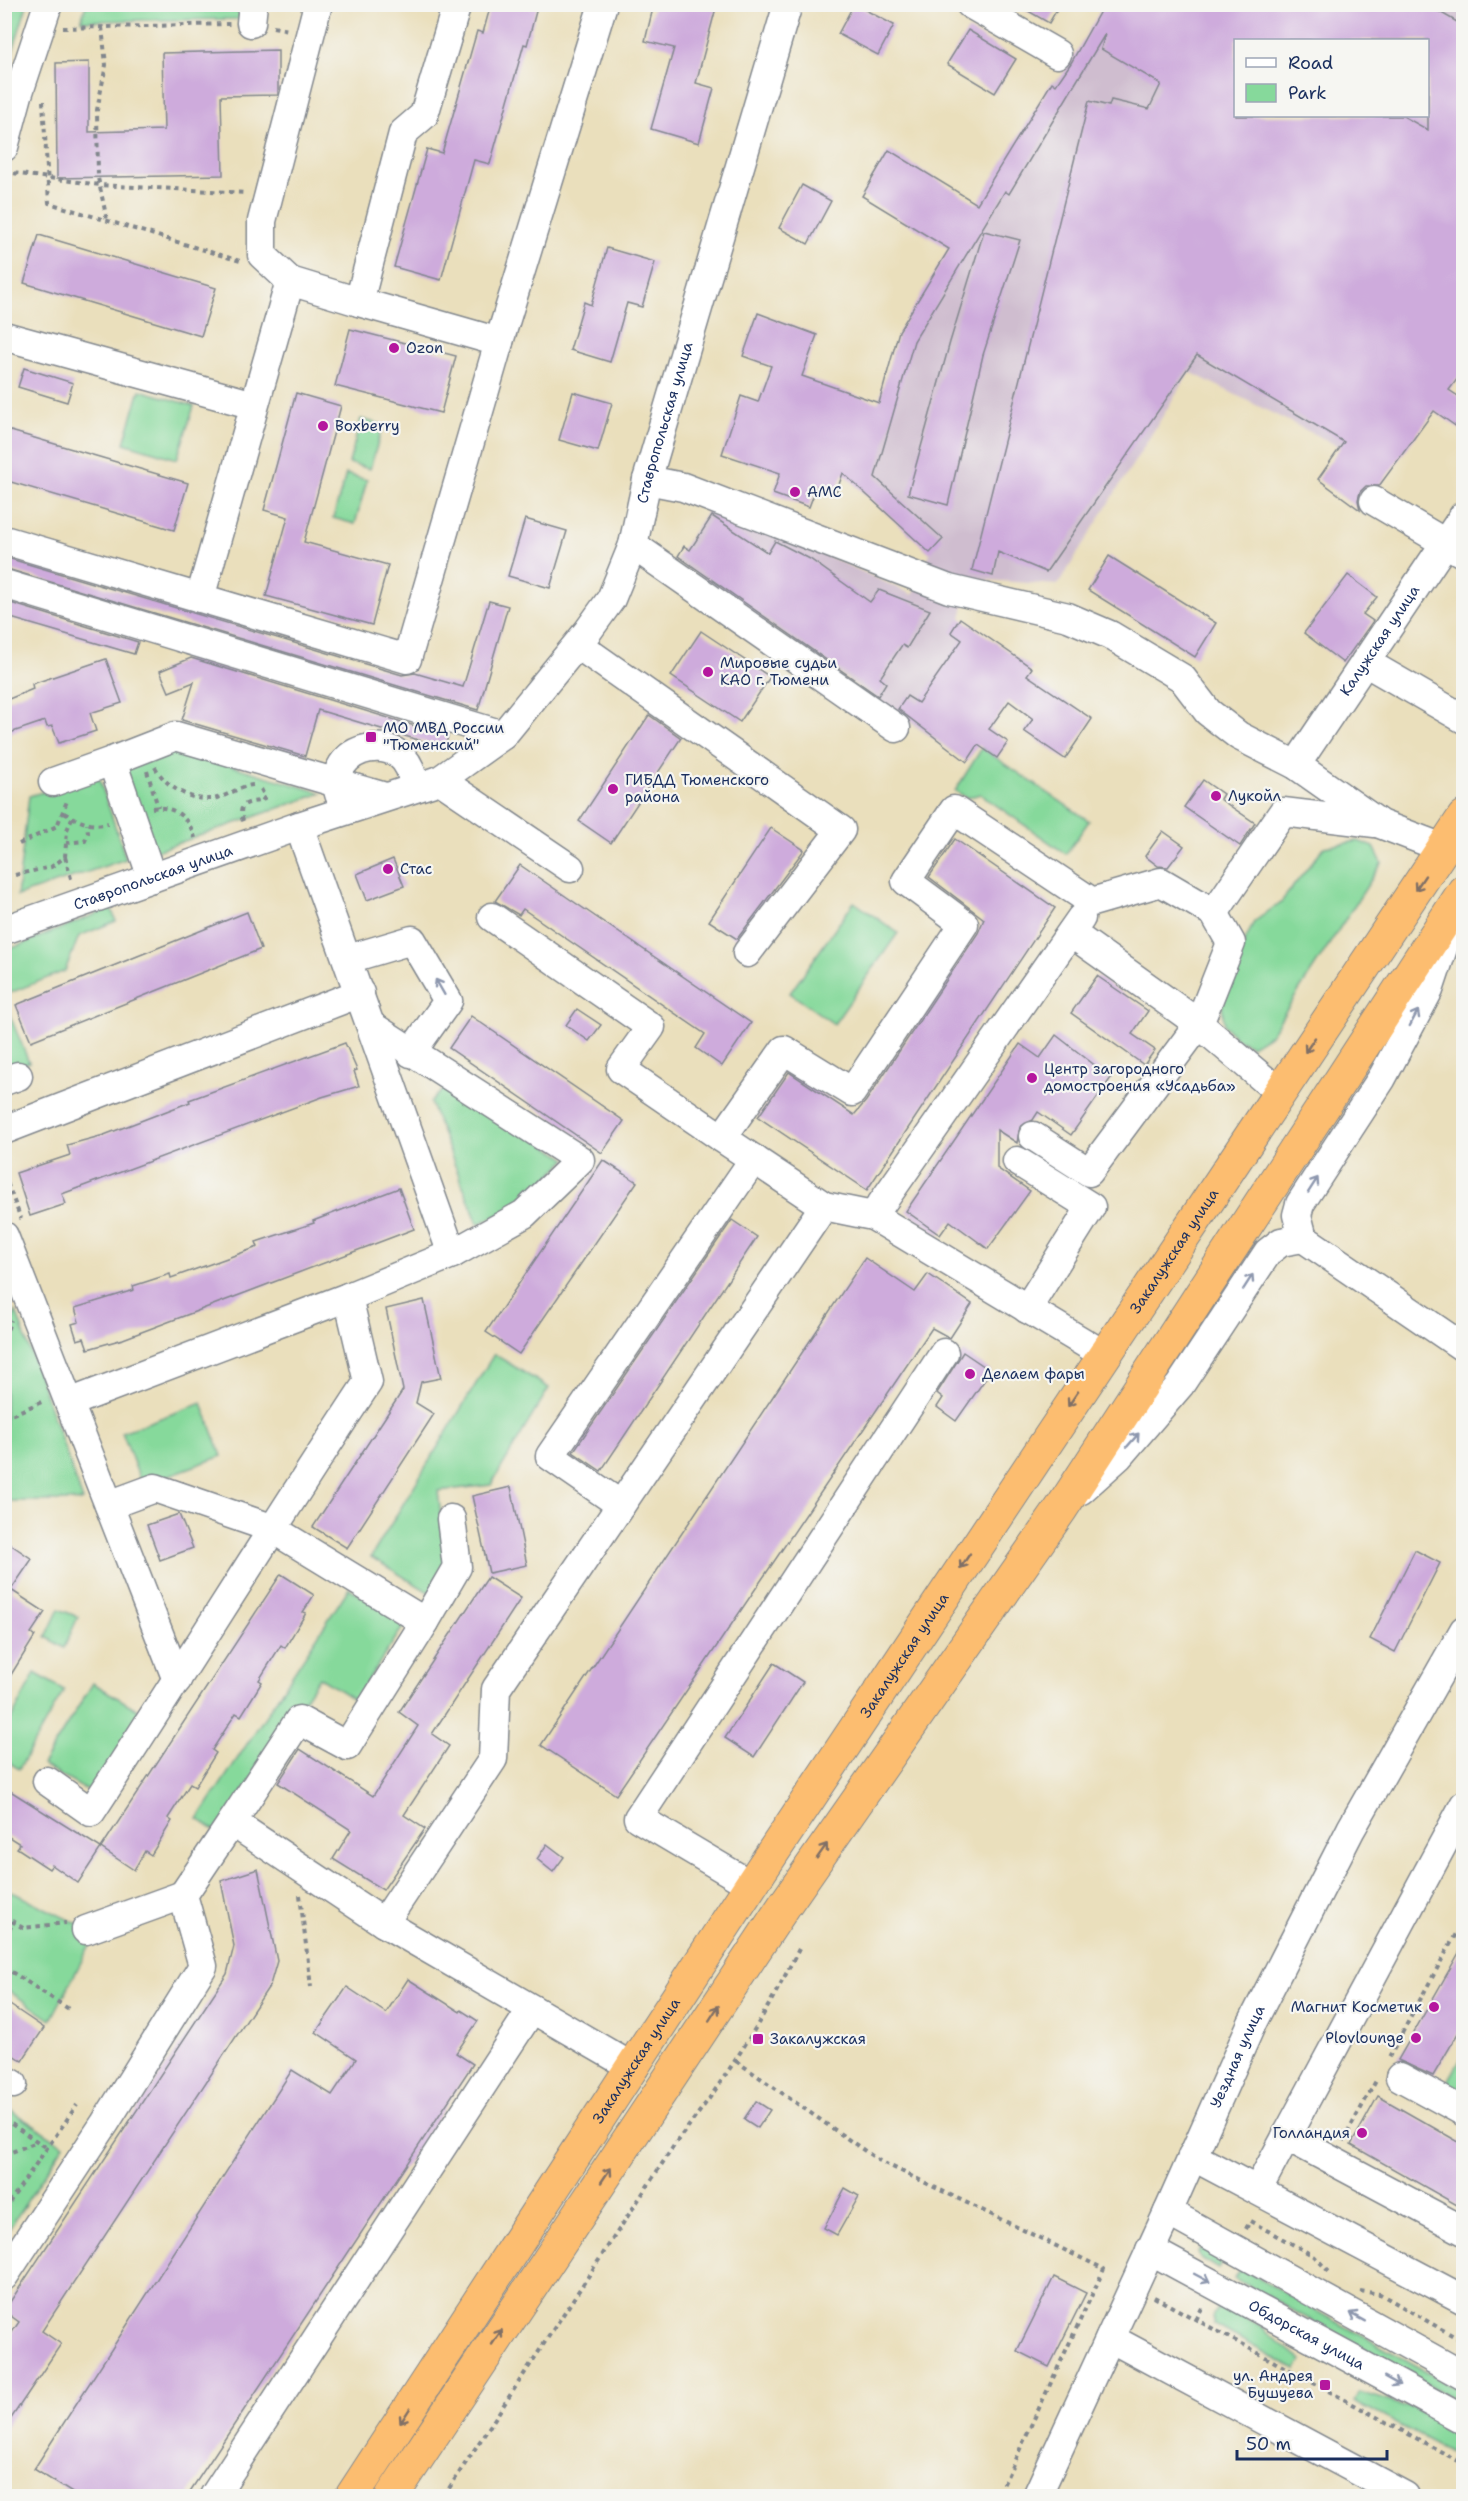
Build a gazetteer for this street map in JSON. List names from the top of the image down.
{
  "streets": {
    "highway": ["Закалужская улица"],
    "street": [
      "Ставропольская улица",
      "Калужская улица",
      "Уездная улица",
      "Обдорская улица"
    ]
  },
  "crossings": [
    ["Уездная улица", "Обдорская улица"]
  ],
  "places": {
    "other": [
      "Ozon",
      "Boxberry",
      "АМС",
      "Мировые судьи КАО г. Тюмени",
      "ГИБДД Тюменского района",
      "Лукойл",
      "Стас",
      "Центр загородного домостроения «Усадьба»",
      "Делаем фары",
      "Магнит Косметик",
      "Plovlounge",
      "Голландия"
    ],
    "transit": ["МО МВД России \"Тюменский\"", "Закалужская", "ул. Андрея Бушуева"]
  },
  "legend": ["Road", "Park"],
  "scale_bar": "50 m"
}
